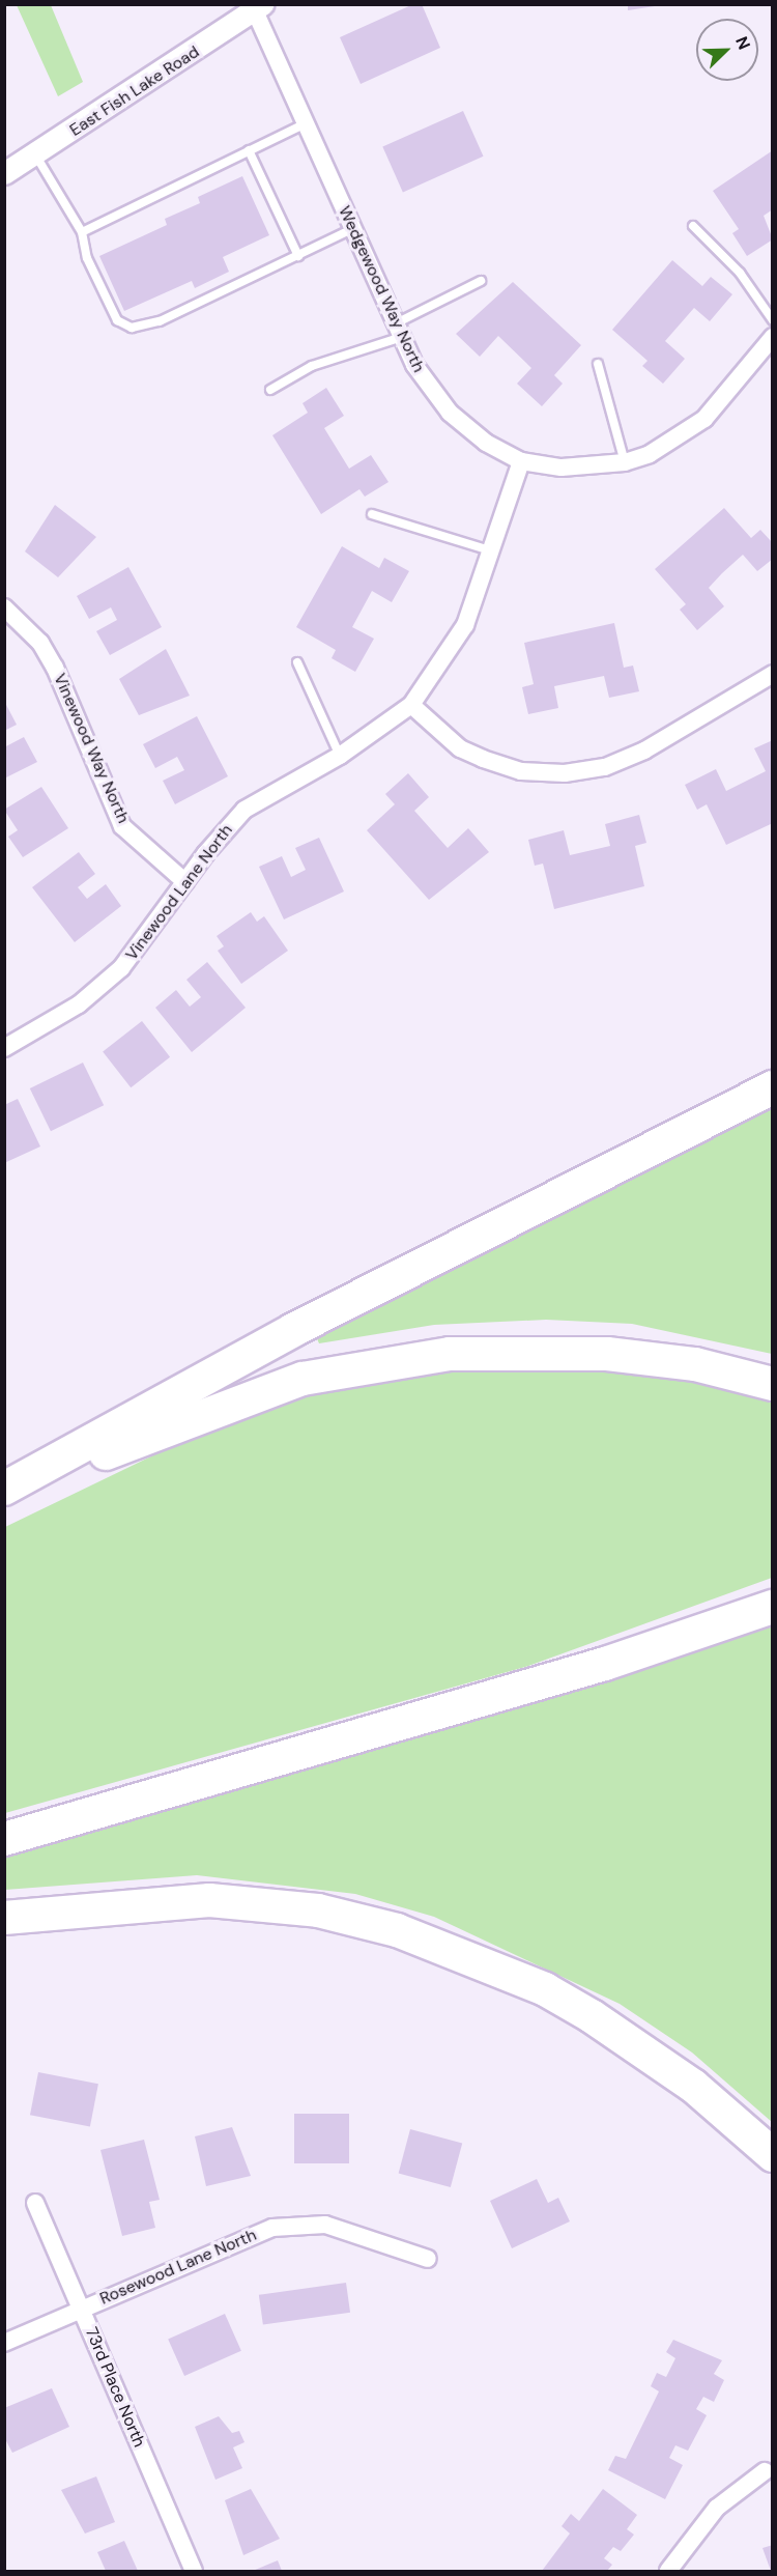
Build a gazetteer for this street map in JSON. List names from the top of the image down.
{
  "streets": {
    "street": [
      "East Fish Lake Road",
      "Wedgewood Way North",
      "Vinewood Way North",
      "Vinewood Lane North",
      "Rosewood Lane North",
      "73rd Place North"
    ]
  },
  "crossings": [
    ["East Fish Lake Road", "Wedgewood Way North"],
    ["Wedgewood Way North", "Vinewood Lane North"],
    ["Vinewood Way North", "Vinewood Lane North"],
    ["Rosewood Lane North", "73rd Place North"]
  ],
  "north": "top right"
}
